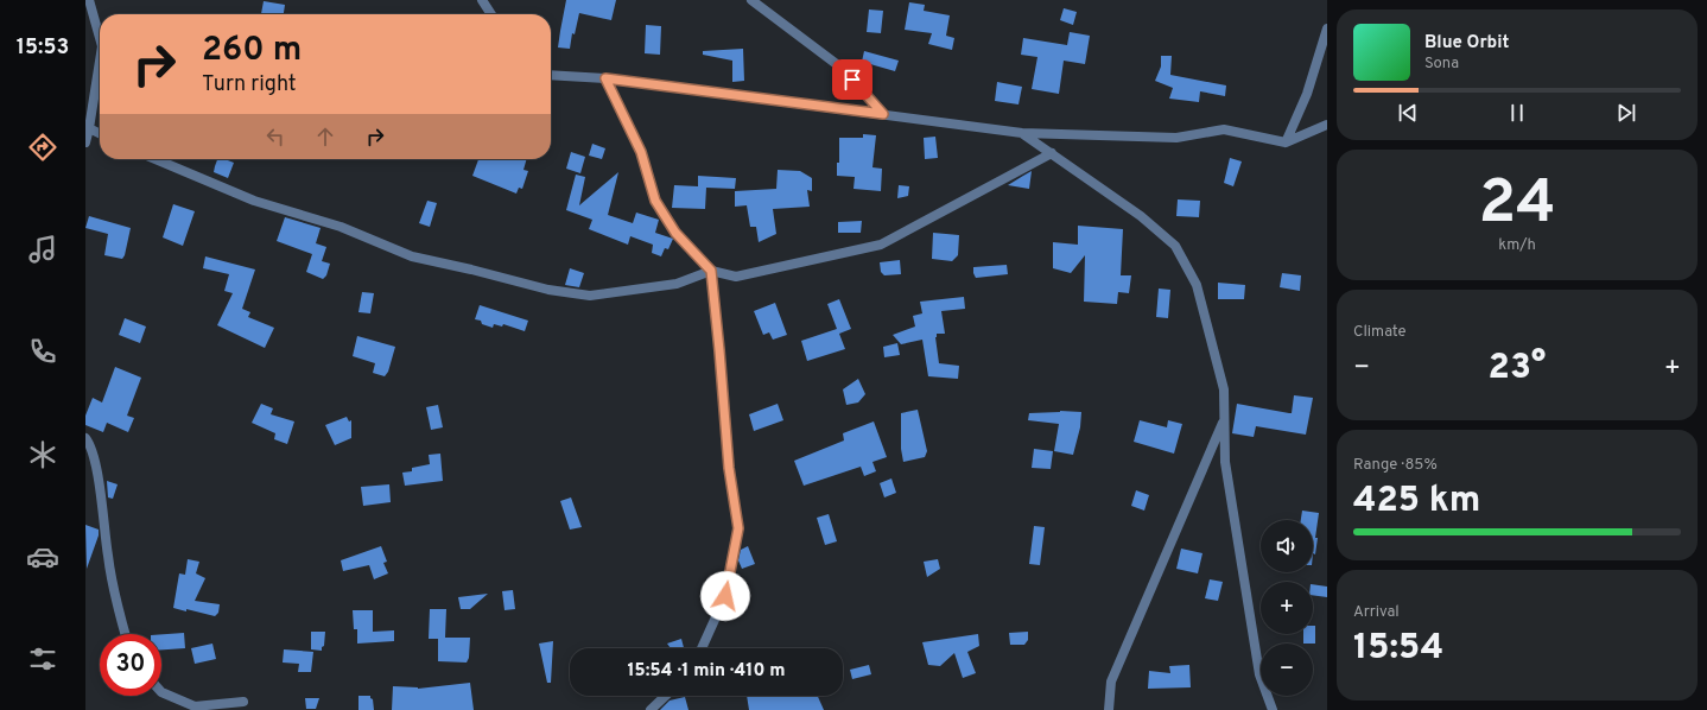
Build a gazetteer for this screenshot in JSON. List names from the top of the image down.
{
  "page": {
    "tabs": "15:53",
    "turn": ["260 m", "Turn right"],
    "song": ["Blue Orbit", "Sona"],
    "tile": [
      ["24", "km/h"],
      "Climate",
      ["Range · 85%", "425 km"],
      ["Arrival", "15:54"]
    ],
    "heat": ["−", "23°", "+"],
    "map_buttons": ["+", "−"],
    "limit": "30",
    "trip": "15:54 · 1 min · 410 m"
  }
}
